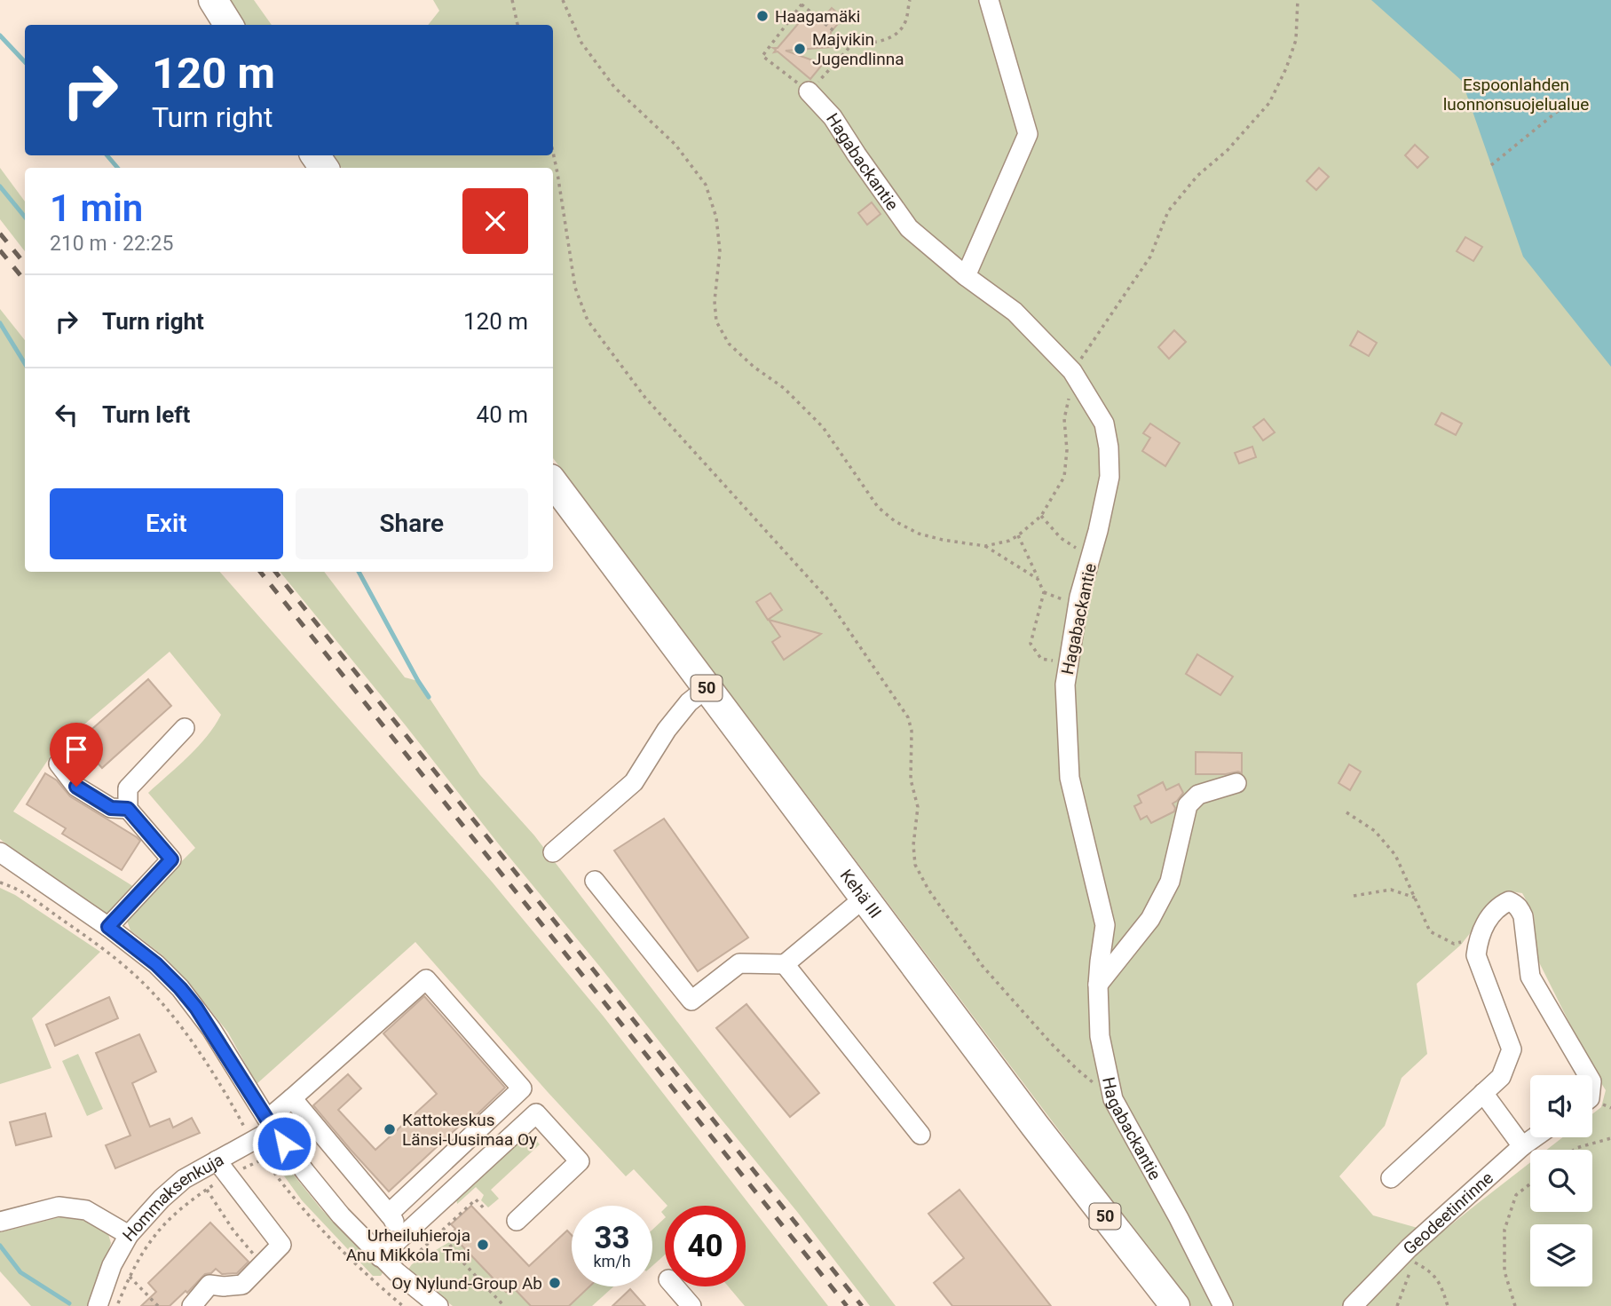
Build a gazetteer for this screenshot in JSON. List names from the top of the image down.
{
  "streets": {
    "highway": ["50", "Kehä III"],
    "street": ["Hagabackantie", "Hommaksenkuja", "Geodeetinrinne"]
  },
  "parks": ["Espoonlahden luonnonsuojelualue"],
  "places": [
    "Haagamäki",
    "Majvikin Jugendlinna",
    "Kattokeskus Länsi-Uusimaa Oy",
    "Urheiluhieroja Anu Mikkola Tmi",
    "Oy Nylund-Group Ab"
  ],
  "page": {
    "turn": ["120 m", "Turn right"],
    "heading": ["1 min", "210 m · 22:25"],
    "list": [
      {
        "name": "Turn right",
        "value": "120 m"
      },
      {
        "name": "Turn left",
        "value": "40 m"
      }
    ],
    "buttons": ["Exit", "Share"],
    "speed": "33 km/h",
    "limit": "40"
  }
}
